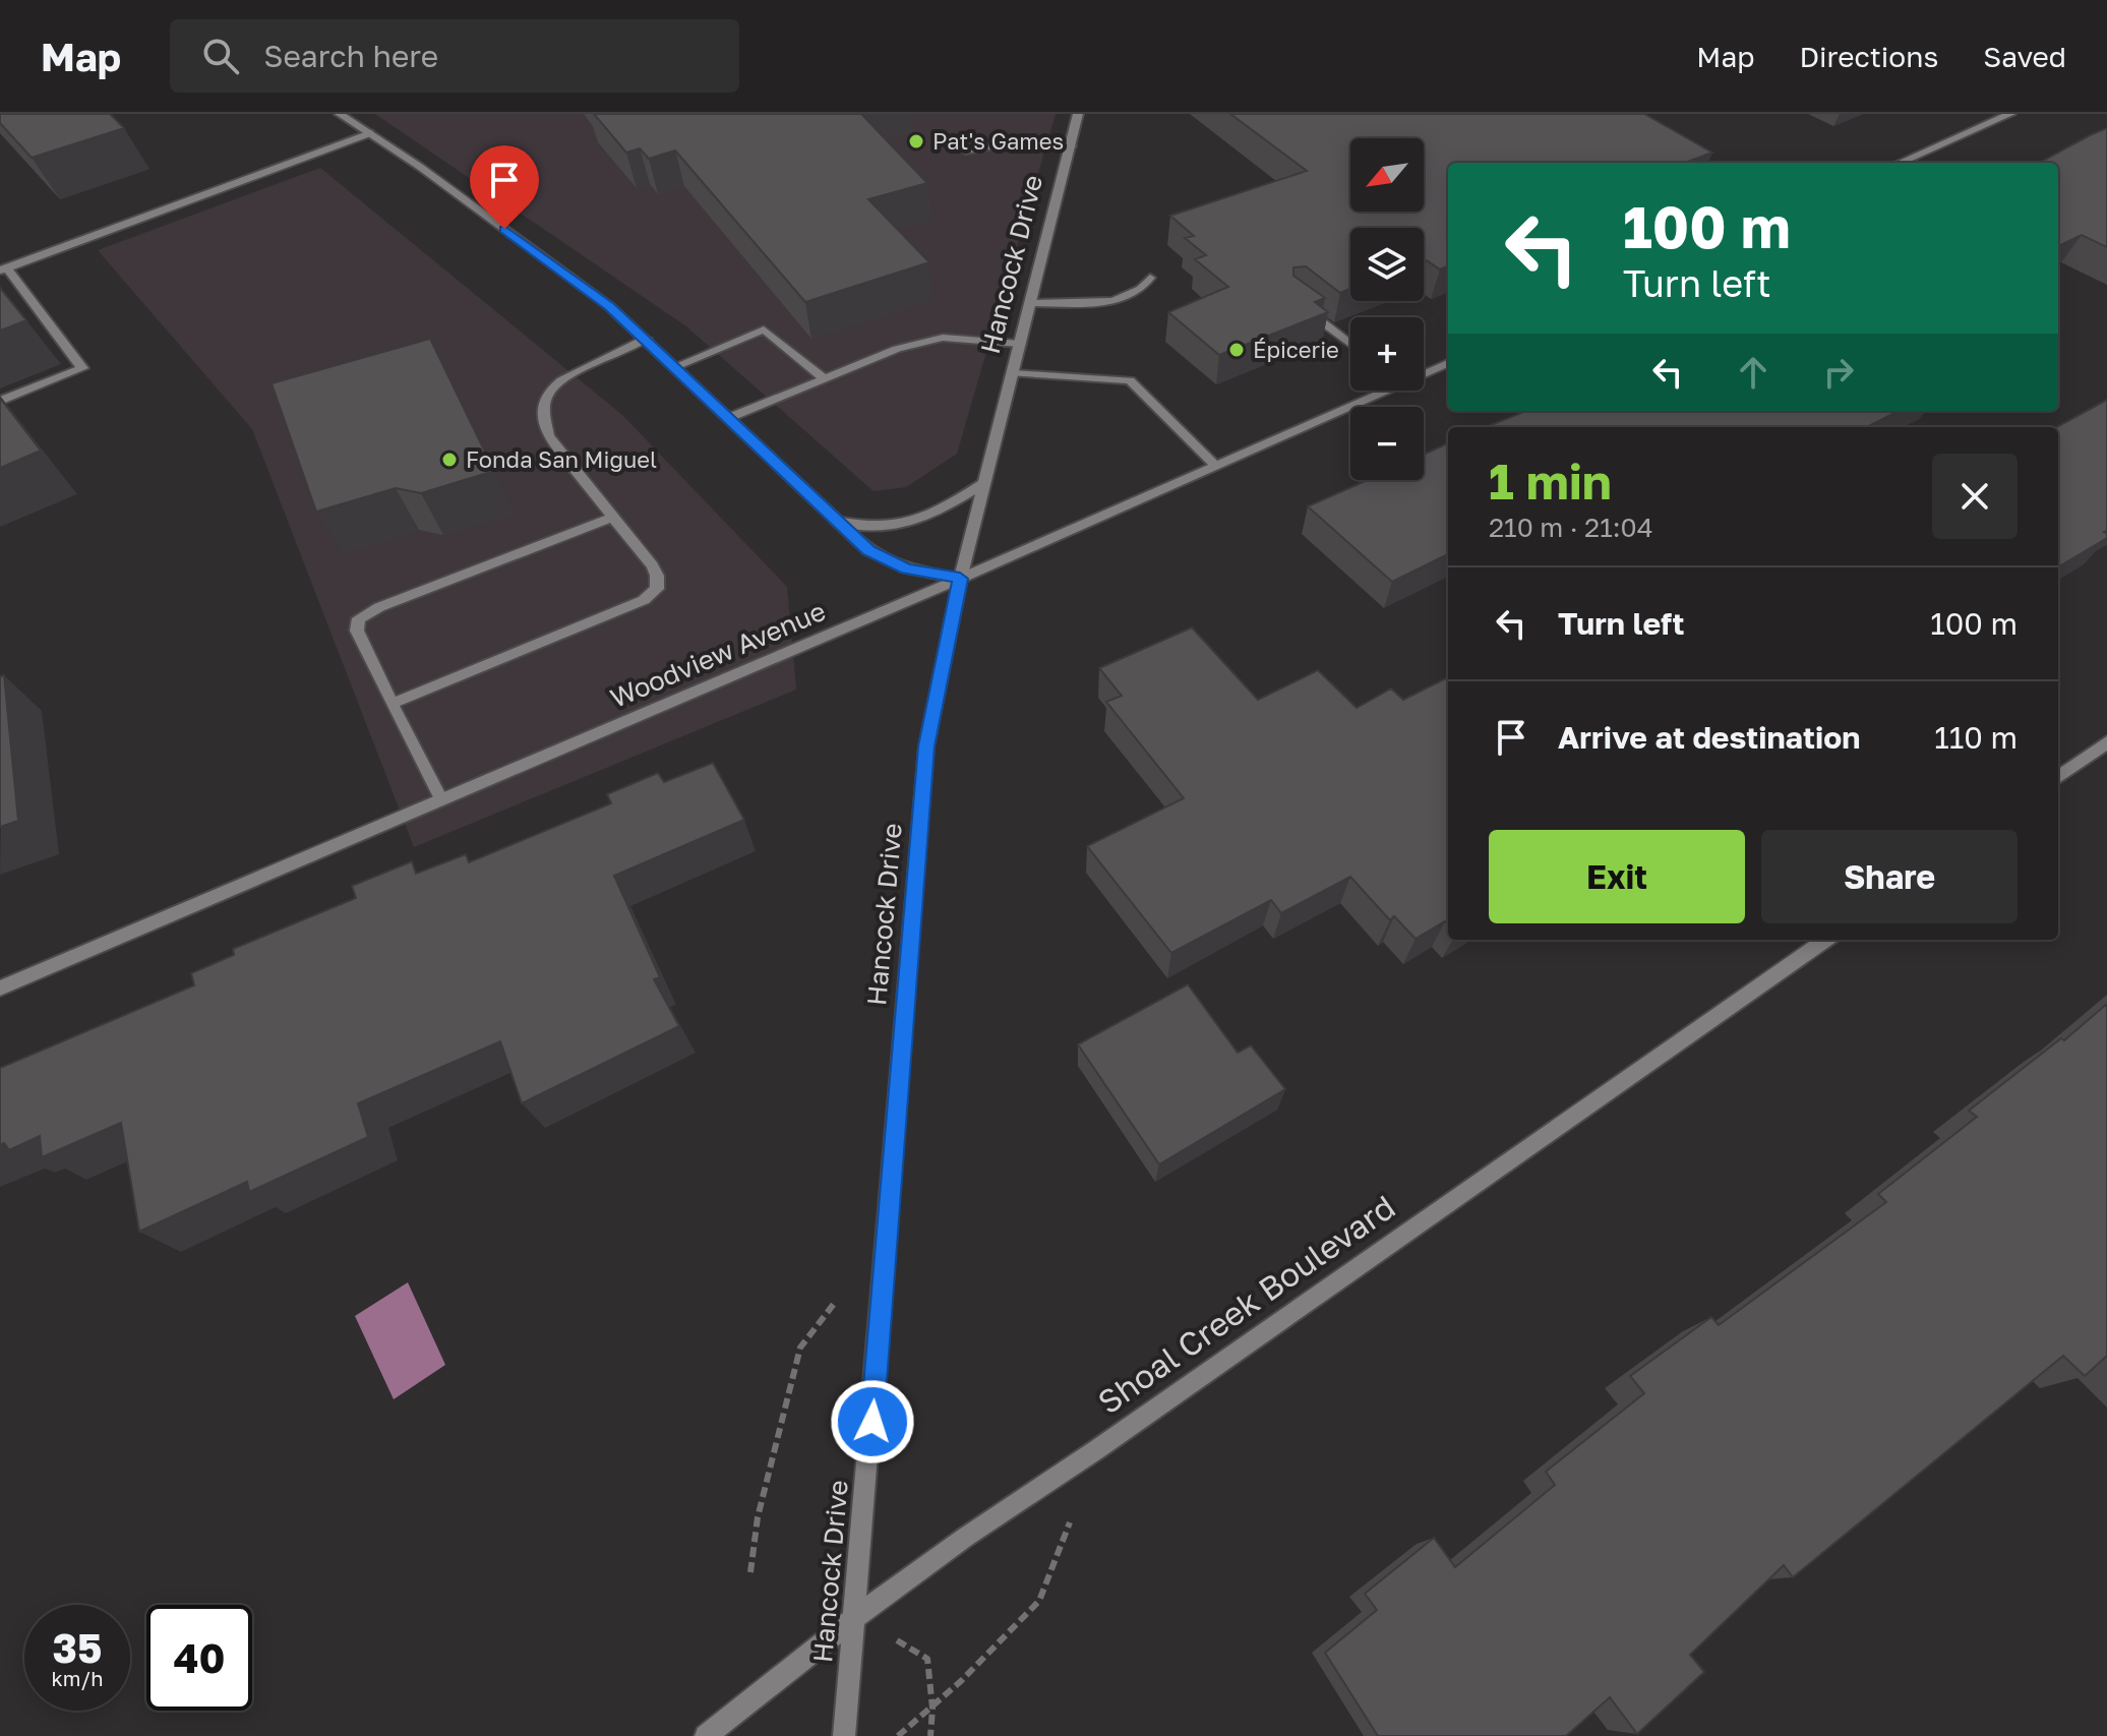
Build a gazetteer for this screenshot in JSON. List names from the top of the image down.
{
  "streets": {
    "street": ["Hancock Drive", "Woodview Avenue", "Shoal Creek Boulevard"]
  },
  "crossings": [
    ["Hancock Drive", "Woodview Avenue"],
    ["Hancock Drive", "Shoal Creek Boulevard"]
  ],
  "places": ["Pat's Games", "Épicerie", "Fonda San Miguel"],
  "north": "bottom left",
  "page": {
    "header": "Map",
    "search": "Search here",
    "nav": ["Map", "Directions", "Saved"],
    "map_buttons": ["+", "−"],
    "turn": ["100 m", "Turn left"],
    "heading": ["1 min", "210 m · 21:04"],
    "list": [
      {
        "name": "Turn left",
        "value": "100 m"
      },
      {
        "name": "Arrive at destination",
        "value": "110 m"
      }
    ],
    "buttons": ["Exit", "Share"],
    "speed": "35 km/h",
    "limit": "40"
  }
}
